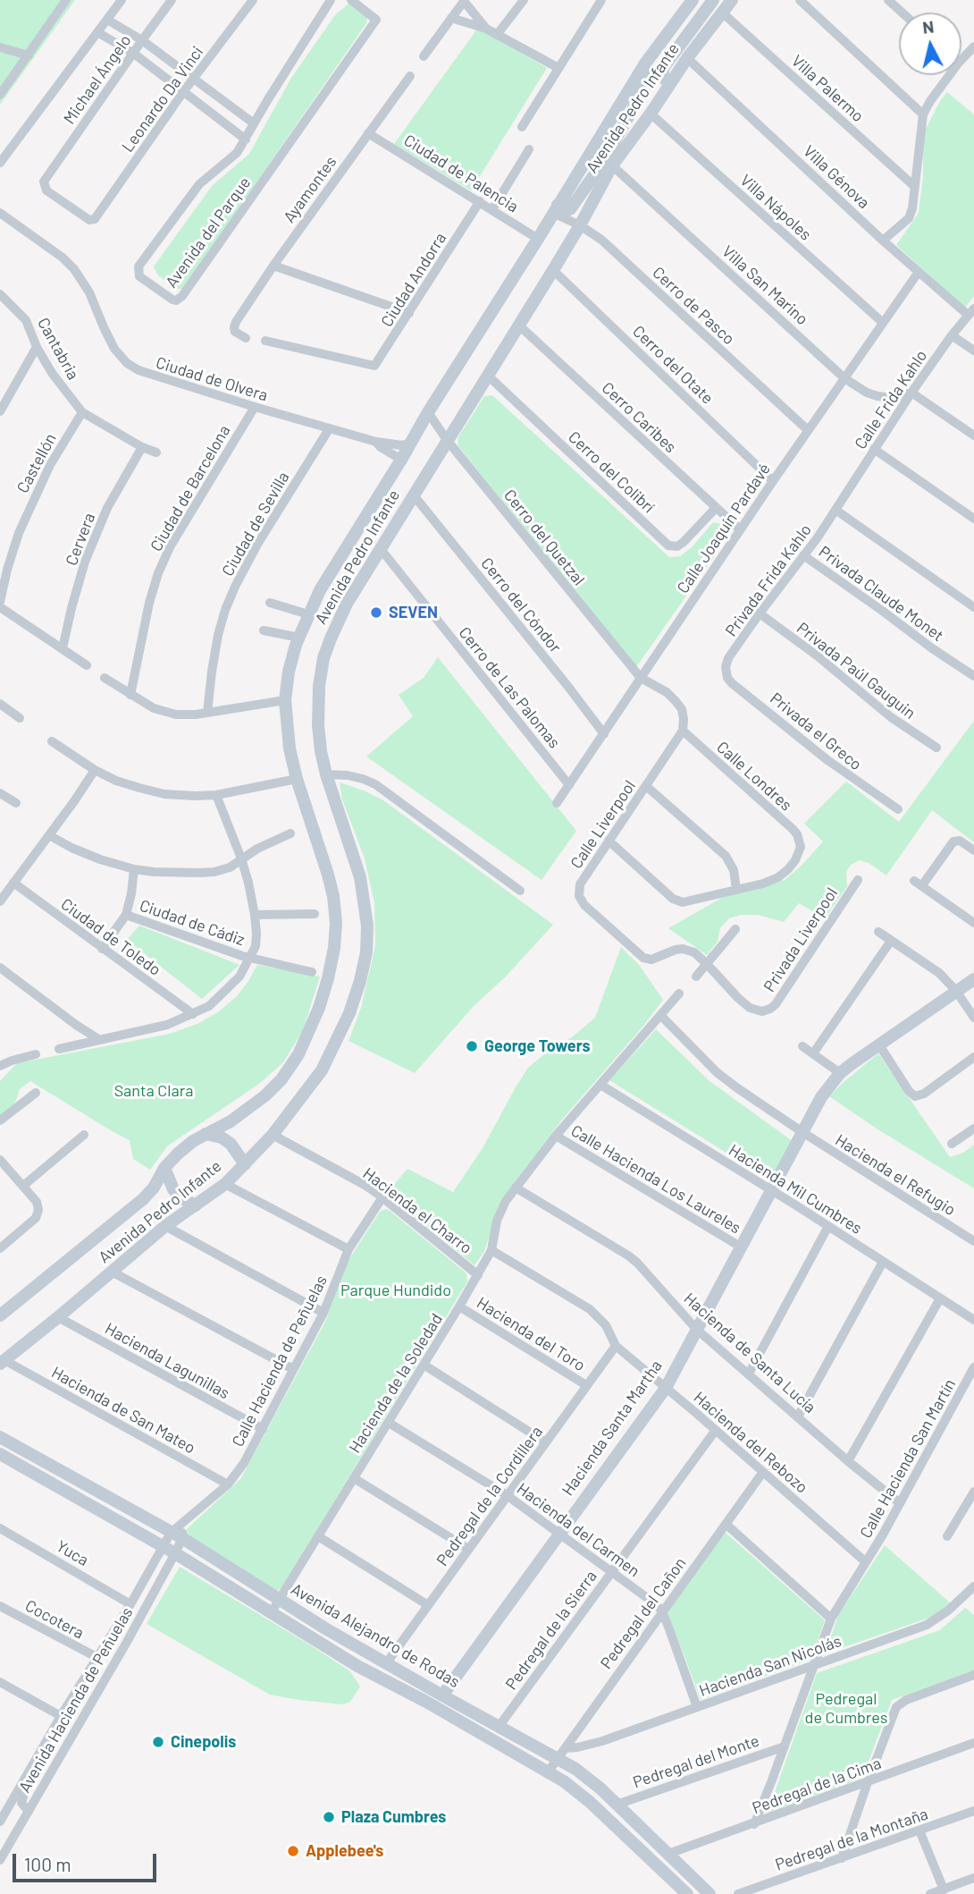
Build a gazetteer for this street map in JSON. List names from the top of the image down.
{
  "streets": {
    "main road": ["Avenida Pedro Infante", "Hacienda Santa Martha", "Avenida Alejandro de Rodas"],
    "street": [
      "Michael Ángelo",
      "Villa Palermo",
      "Leonardo Da Vinci",
      "Ciudad de Palencia",
      "Villa Génova",
      "Ayamontes",
      "Villa Nápoles",
      "Avenida del Parque",
      "Ciudad Andorra",
      "Villa San Marino",
      "Cerro de Pasco",
      "Cantabria",
      "Cerro del Otate",
      "Ciudad de Olvera",
      "Calle Frida Kahlo",
      "Cerro Caribes",
      "Castellón",
      "Cerro del Colibrí",
      "Ciudad de Barcelona",
      "Ciudad de Sevilla",
      "Calle Joaquín Pardavé",
      "Cerro del Quetzal",
      "Cervera",
      "Privada Frida Kahlo",
      "Privada Claude Monet",
      "Cerro del Cóndor",
      "Privada Paúl Gauguin",
      "Cerro de Las Palomas",
      "Privada el Greco",
      "Calle Londres",
      "Calle Liverpool",
      "Ciudad de Cádiz",
      "Ciudad de Toledo",
      "Privada Liverpool",
      "Hacienda el Refugio",
      "Calle Hacienda Los Laureles",
      "Hacienda Mil Cumbres",
      "Hacienda el Charro",
      "Hacienda del Toro",
      "Hacienda de Santa Lucía",
      "Hacienda Lagunillas",
      "Calle Hacienda de Peñuelas",
      "Hacienda de la Soledad",
      "Hacienda de San Mateo",
      "Hacienda del Rebozo",
      "Calle Hacienda San Martín",
      "Pedregal de la Cordillera",
      "Hacienda del Carmen",
      "Yuca",
      "Pedregal del Cañon",
      "Cocotera",
      "Pedregal de la Sierra",
      "Hacienda San Nicolás",
      "Avenida Hacienda de Peñuelas",
      "Pedregal del Monte",
      "Pedregal de la Cima",
      "Pedregal de la Montaña"
    ]
  },
  "crossings": [
    ["Michael Ángelo", "Leonardo Da Vinci"],
    ["Villa Palermo", "Avenida Pedro Infante"],
    ["Avenida Pedro Infante", "Ciudad de Palencia"],
    ["Avenida Pedro Infante", "Villa Génova"],
    ["Avenida Pedro Infante", "Villa Nápoles"],
    ["Avenida Pedro Infante", "Villa San Marino"],
    ["Avenida Pedro Infante", "Cerro de Pasco"],
    ["Avenida Pedro Infante", "Cerro del Otate"],
    ["Avenida Pedro Infante", "Ciudad de Olvera"],
    ["Avenida Pedro Infante", "Cerro Caribes"],
    ["Avenida Pedro Infante", "Cerro del Colibrí"],
    ["Avenida Pedro Infante", "Cerro del Quetzal"],
    ["Avenida Pedro Infante", "Cerro del Cóndor"],
    ["Avenida Pedro Infante", "Cerro de Las Palomas"],
    ["Avenida Pedro Infante", "Hacienda el Charro"],
    ["Avenida Pedro Infante", "Hacienda Lagunillas"],
    ["Avenida Pedro Infante", "Hacienda de San Mateo"],
    ["Ciudad de Palencia", "Ayamontes"],
    ["Ciudad de Palencia", "Ciudad Andorra"],
    ["Villa Génova", "Calle Frida Kahlo"],
    ["Villa Génova", "Calle Joaquín Pardavé"],
    ["Villa Nápoles", "Calle Joaquín Pardavé"],
    ["Villa San Marino", "Calle Frida Kahlo"],
    ["Villa San Marino", "Calle Joaquín Pardavé"],
    ["Cerro de Pasco", "Calle Joaquín Pardavé"],
    ["Cantabria", "Castellón"],
    ["Cantabria", "Cervera"],
    ["Cerro del Otate", "Calle Joaquín Pardavé"],
    ["Ciudad de Olvera", "Ciudad de Barcelona"],
    ["Ciudad de Olvera", "Ciudad de Sevilla"],
    ["Calle Frida Kahlo", "Privada Frida Kahlo"],
    ["Cerro Caribes", "Cerro del Colibrí"],
    ["Cerro Caribes", "Calle Joaquín Pardavé"],
    ["Calle Joaquín Pardavé", "Cerro del Quetzal"],
    ["Calle Joaquín Pardavé", "Cerro del Cóndor"],
    ["Calle Joaquín Pardavé", "Cerro de Las Palomas"],
    ["Cerro del Quetzal", "Calle Londres"],
    ["Cerro del Quetzal", "Calle Liverpool"],
    ["Privada Frida Kahlo", "Privada Claude Monet"],
    ["Privada Frida Kahlo", "Privada Paúl Gauguin"],
    ["Privada Frida Kahlo", "Privada el Greco"],
    ["Calle Londres", "Calle Liverpool"],
    ["Calle Liverpool", "Privada Liverpool"],
    ["Ciudad de Cádiz", "Ciudad de Toledo"],
    ["Hacienda el Refugio", "Hacienda Santa Martha"],
    ["Calle Hacienda Los Laureles", "Hacienda de la Soledad"],
    ["Calle Hacienda Los Laureles", "Hacienda Santa Martha"],
    ["Hacienda Mil Cumbres", "Hacienda de la Soledad"],
    ["Hacienda Mil Cumbres", "Hacienda Santa Martha"],
    ["Hacienda el Charro", "Calle Hacienda de Peñuelas"],
    ["Hacienda el Charro", "Hacienda de la Soledad"],
    ["Hacienda del Toro", "Hacienda de la Soledad"],
    ["Hacienda del Toro", "Pedregal de la Cordillera"],
    ["Hacienda de Santa Lucía", "Hacienda de la Soledad"],
    ["Hacienda de Santa Lucía", "Hacienda Santa Martha"],
    ["Hacienda de Santa Lucía", "Calle Hacienda San Martín"],
    ["Hacienda Lagunillas", "Calle Hacienda de Peñuelas"],
    ["Calle Hacienda de Peñuelas", "Hacienda de San Mateo"],
    ["Calle Hacienda de Peñuelas", "Avenida Alejandro de Rodas"],
    ["Calle Hacienda de Peñuelas", "Avenida Hacienda de Peñuelas"],
    ["Hacienda de la Soledad", "Hacienda del Rebozo"],
    ["Hacienda de la Soledad", "Hacienda del Carmen"],
    ["Hacienda de la Soledad", "Avenida Alejandro de Rodas"],
    ["Hacienda Santa Martha", "Hacienda del Rebozo"],
    ["Hacienda Santa Martha", "Hacienda del Carmen"],
    ["Hacienda Santa Martha", "Avenida Alejandro de Rodas"],
    ["Hacienda del Rebozo", "Calle Hacienda San Martín"],
    ["Hacienda del Rebozo", "Pedregal de la Cordillera"],
    ["Hacienda del Rebozo", "Pedregal del Cañon"],
    ["Hacienda del Rebozo", "Pedregal de la Sierra"],
    ["Calle Hacienda San Martín", "Hacienda San Nicolás"],
    ["Calle Hacienda San Martín", "Pedregal del Monte"],
    ["Calle Hacienda San Martín", "Pedregal de la Cima"],
    ["Pedregal de la Cordillera", "Hacienda del Carmen"],
    ["Pedregal de la Cordillera", "Avenida Alejandro de Rodas"],
    ["Hacienda del Carmen", "Pedregal del Cañon"],
    ["Hacienda del Carmen", "Pedregal de la Sierra"],
    ["Hacienda del Carmen", "Hacienda San Nicolás"],
    ["Yuca", "Avenida Hacienda de Peñuelas"],
    ["Pedregal del Cañon", "Avenida Alejandro de Rodas"],
    ["Pedregal del Cañon", "Hacienda San Nicolás"],
    ["Cocotera", "Avenida Hacienda de Peñuelas"],
    ["Pedregal de la Sierra", "Avenida Alejandro de Rodas"],
    ["Avenida Alejandro de Rodas", "Hacienda San Nicolás"],
    ["Avenida Alejandro de Rodas", "Avenida Hacienda de Peñuelas"],
    ["Avenida Alejandro de Rodas", "Pedregal del Monte"],
    ["Avenida Alejandro de Rodas", "Pedregal de la Cima"]
  ],
  "parks": ["Santa Clara", "Parque Hundido", "Pedregal de Cumbres"],
  "places": [
    "SEVEN",
    "George Towers",
    "Cinepolis",
    "Plaza Cumbres",
    "Applebee's"
  ],
  "scale_bar": "100 m",
  "north": "top"
}
